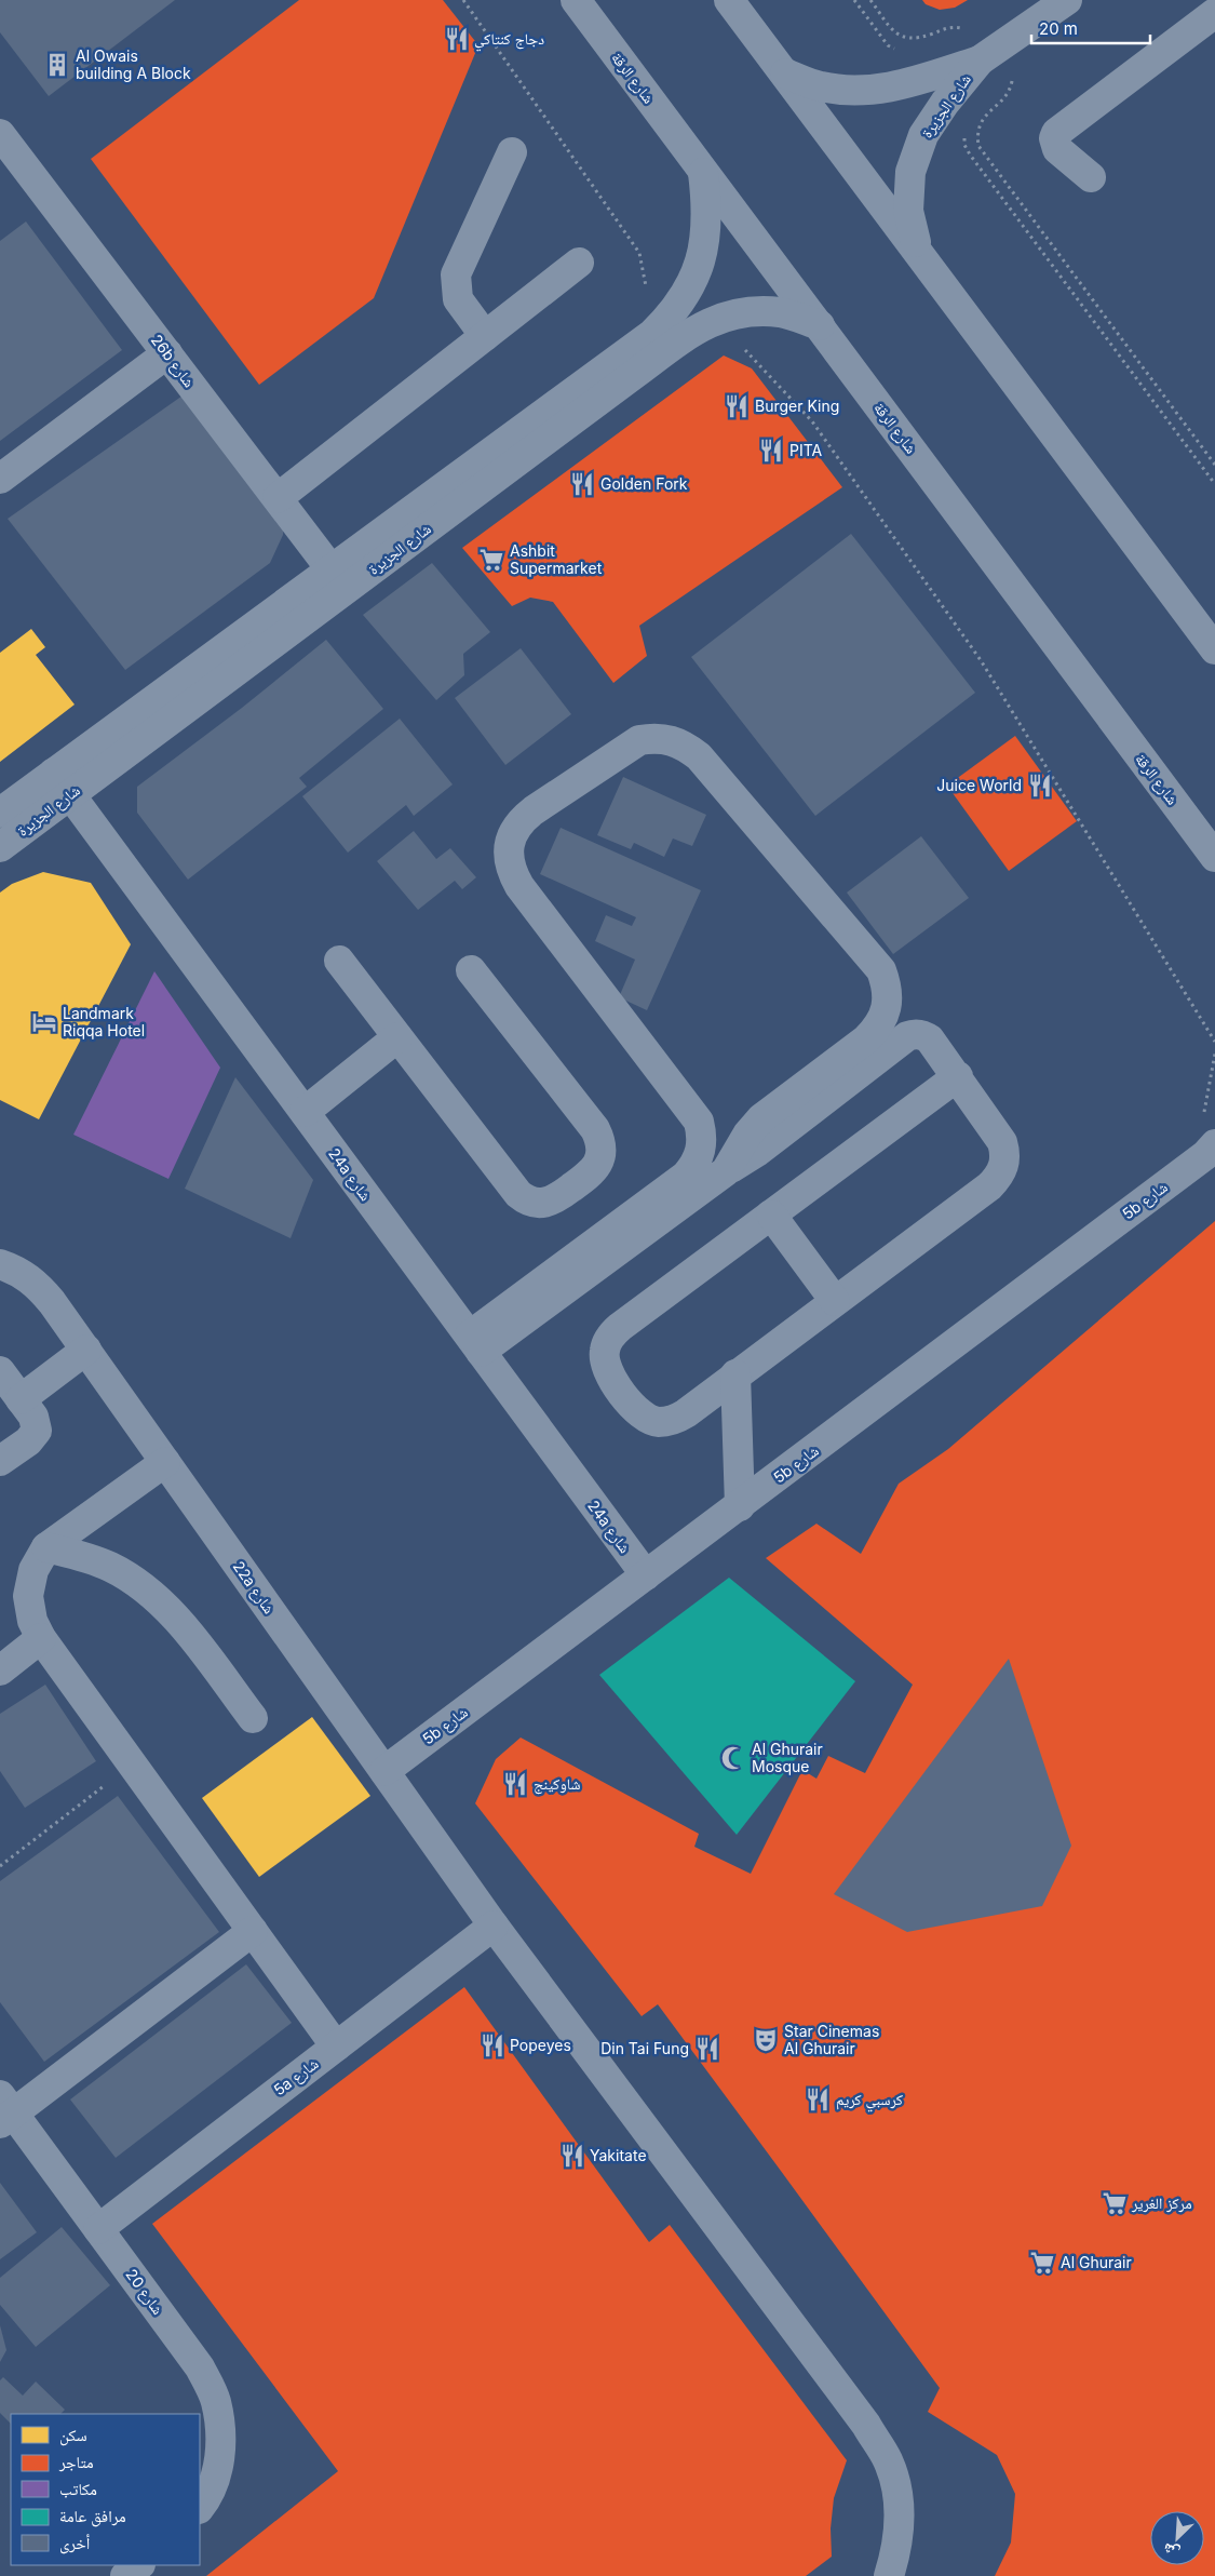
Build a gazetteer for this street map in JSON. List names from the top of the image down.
{
  "streets": {
    "street": [
      "شارع الرقة",
      "شارع الجزيرة",
      "26b شارع",
      "24a شارع",
      "5b شارع",
      "22a شارع",
      "5a شارع",
      "شارع 20"
    ]
  },
  "crossings": [
    ["شارع الرقة", "شارع الجزيرة"],
    ["شارع الجزيرة", "26b شارع"],
    ["شارع الجزيرة", "24a شارع"],
    ["24a شارع", "5b شارع"],
    ["5b شارع", "22a شارع"],
    ["22a شارع", "5a شارع"],
    ["5a شارع", "شارع 20"]
  ],
  "places": {
    "restaurant": [
      "دجاج كنتاكي",
      "Burger King",
      "PITA",
      "Golden Fork",
      "Juice World",
      "شاوكينج",
      "Popeyes",
      "Din Tai Fung",
      "كرسبي كريم",
      "Yakitate"
    ],
    "building": ["Al Owais building A Block"],
    "supermarket": ["Ashbit Supermarket", "مركز الغرير", "Al Ghurair"],
    "hotel": ["Landmark Riqqa Hotel"],
    "mosque": ["Al Ghurair Mosque"],
    "theatre": ["Star Cinemas Al Ghurair"]
  },
  "legend": [
    "سكن",
    "متاجر",
    "مكاتب",
    "مرافق عامة",
    "أخرى"
  ],
  "scale_bar": "20 m",
  "north": "bottom left"
}
